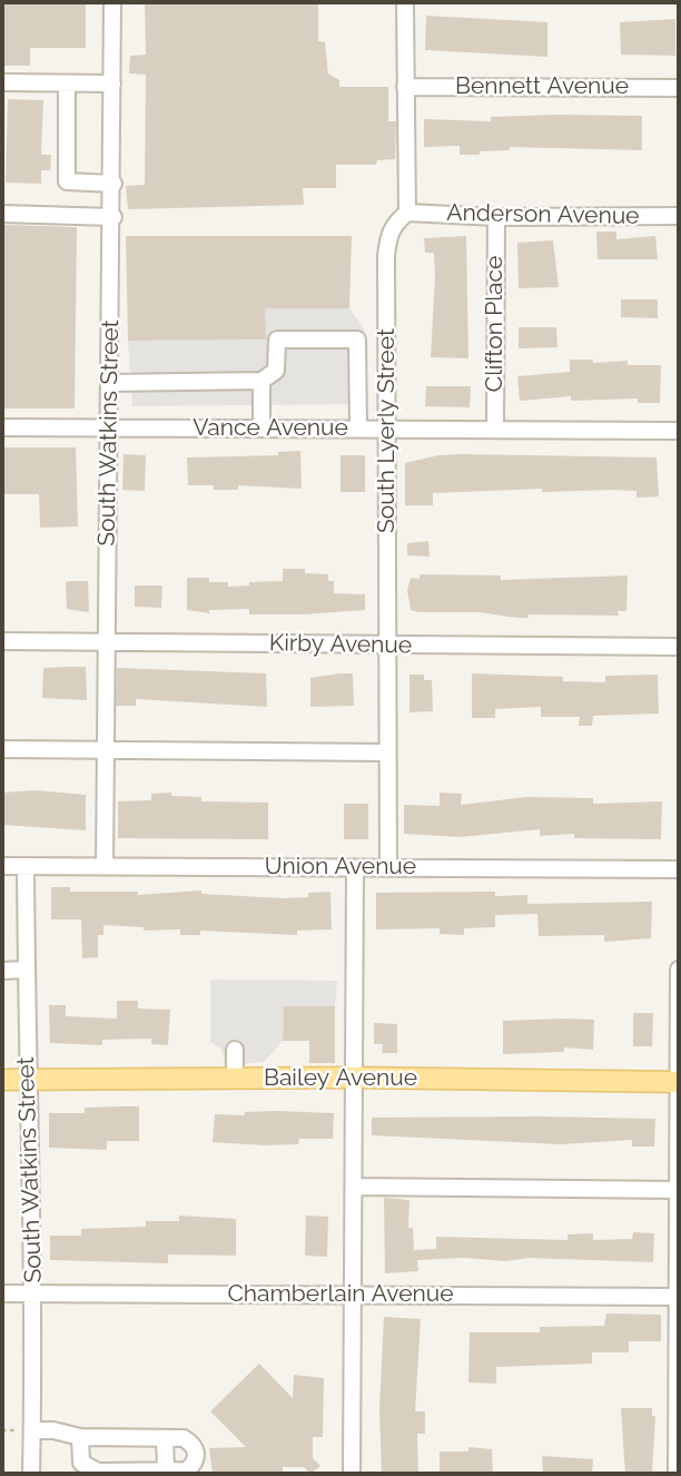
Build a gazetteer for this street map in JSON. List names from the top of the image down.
{
  "streets": {
    "main road": ["Bailey Avenue"],
    "street": [
      "Bennett Avenue",
      "Anderson Avenue",
      "Clifton Place",
      "Vance Avenue",
      "South Lyerly Street",
      "South Watkins Street",
      "Kirby Avenue",
      "Union Avenue",
      "Chamberlain Avenue"
    ]
  },
  "crossings": [
    ["Anderson Avenue", "Clifton Place"],
    ["Anderson Avenue", "South Lyerly Street"],
    ["Clifton Place", "Vance Avenue"],
    ["Vance Avenue", "South Lyerly Street"],
    ["Vance Avenue", "South Watkins Street"],
    ["South Lyerly Street", "Kirby Avenue"],
    ["South Lyerly Street", "Union Avenue"],
    ["South Watkins Street", "Kirby Avenue"],
    ["South Watkins Street", "Union Avenue"],
    ["South Watkins Street", "Bailey Avenue"],
    ["South Watkins Street", "Chamberlain Avenue"]
  ]
}
